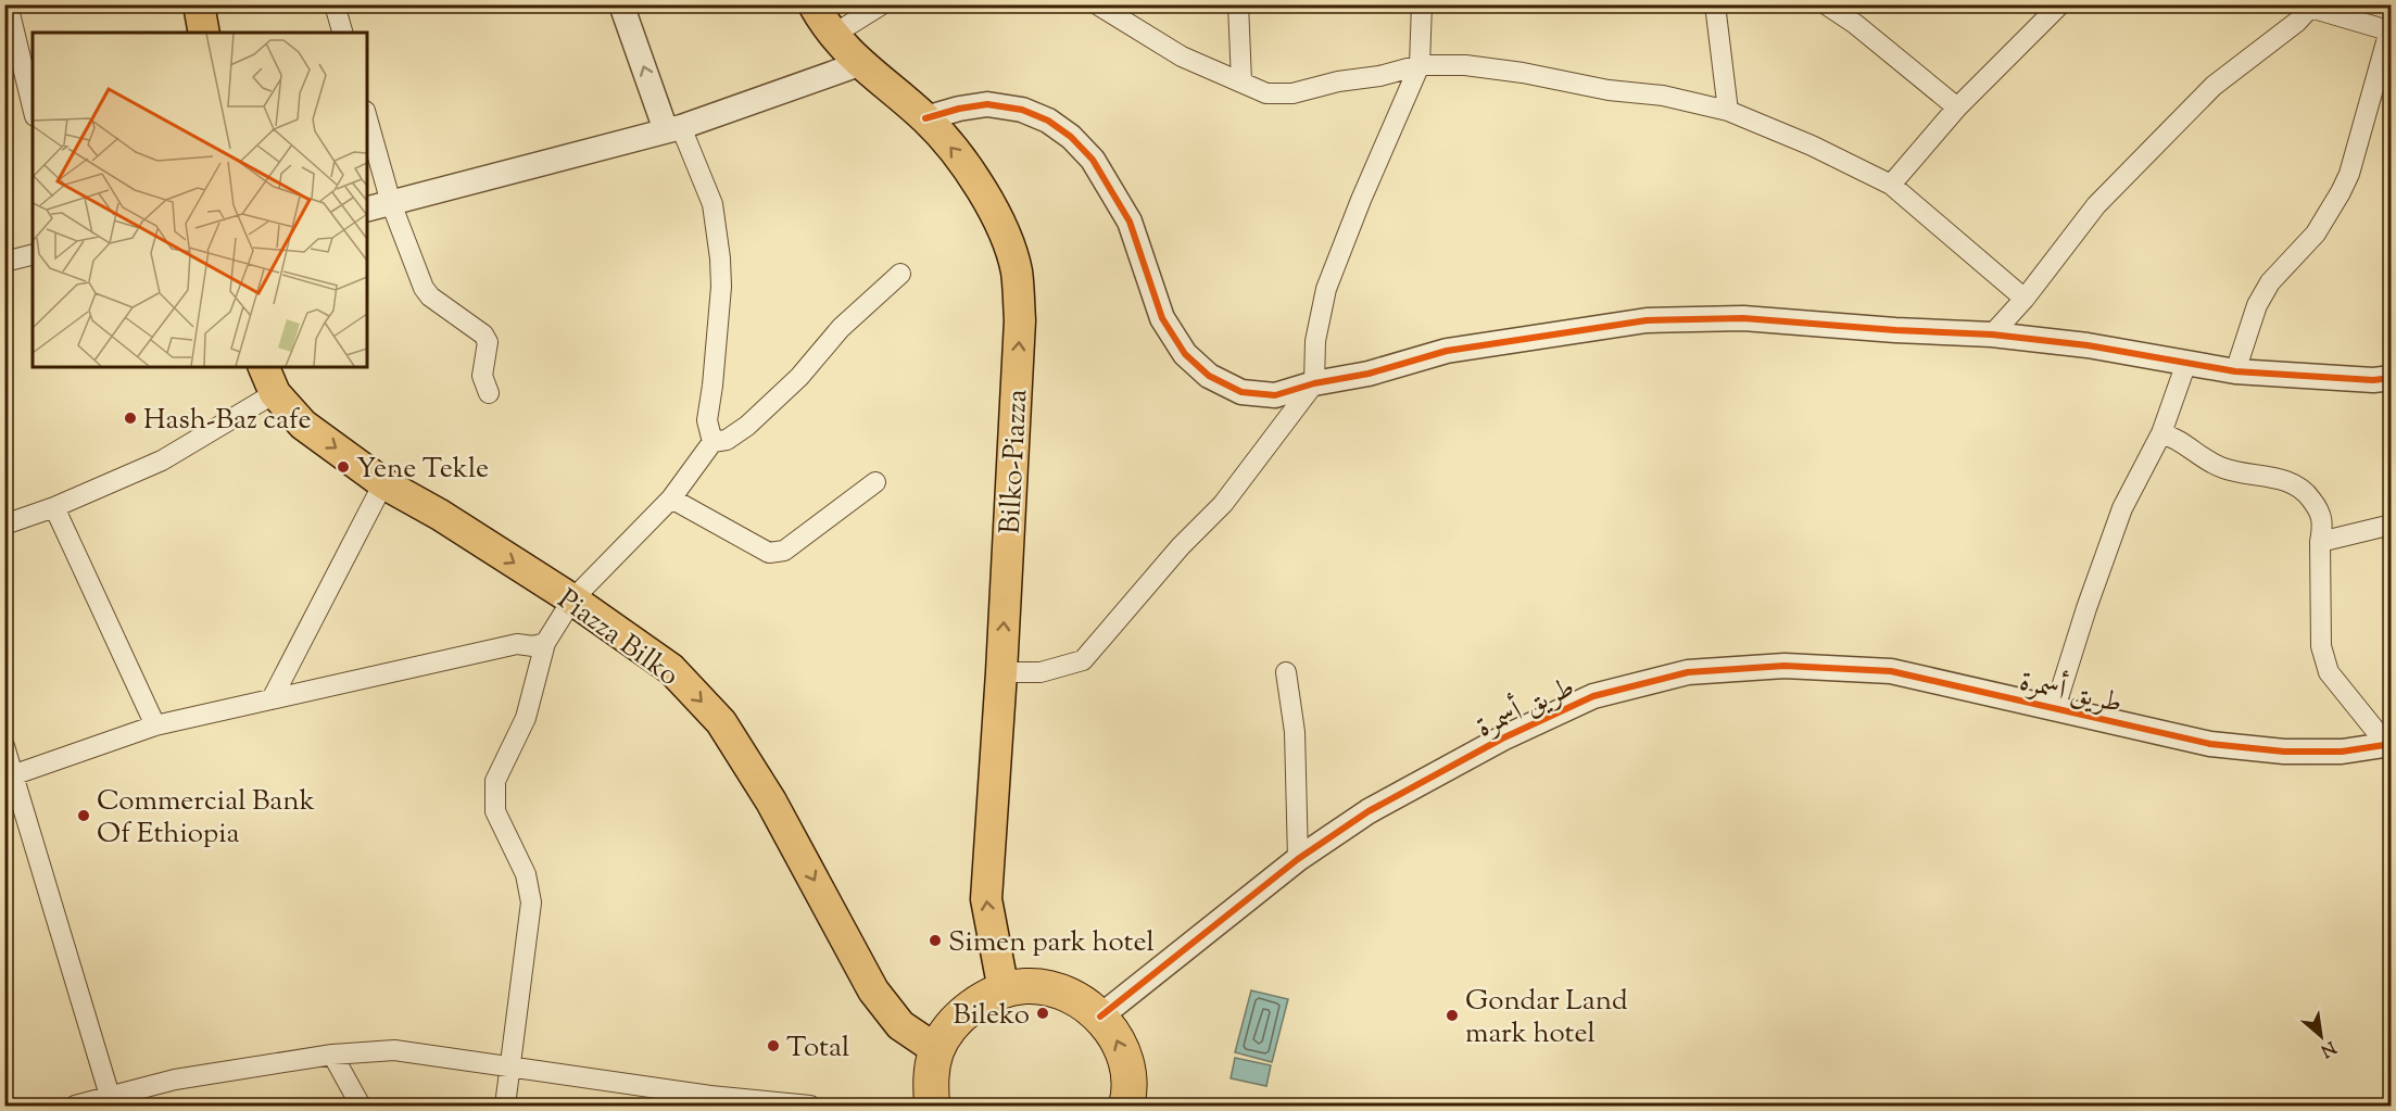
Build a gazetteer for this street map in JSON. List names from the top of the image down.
{
  "streets": {
    "main road": ["Bilko-Piazza", "Piazza Bilko"],
    "street": ["طريق أسمرة"]
  },
  "one_way": ["Bilko-Piazza", "Piazza Bilko"],
  "places": [
    "Hash-Baz cafe",
    "Yene Tekle",
    "Commercial Bank Of Ethiopia",
    "Simen park hotel",
    "Bileko",
    "Gondar Land mark hotel",
    "Total"
  ],
  "north": "bottom right"
}
